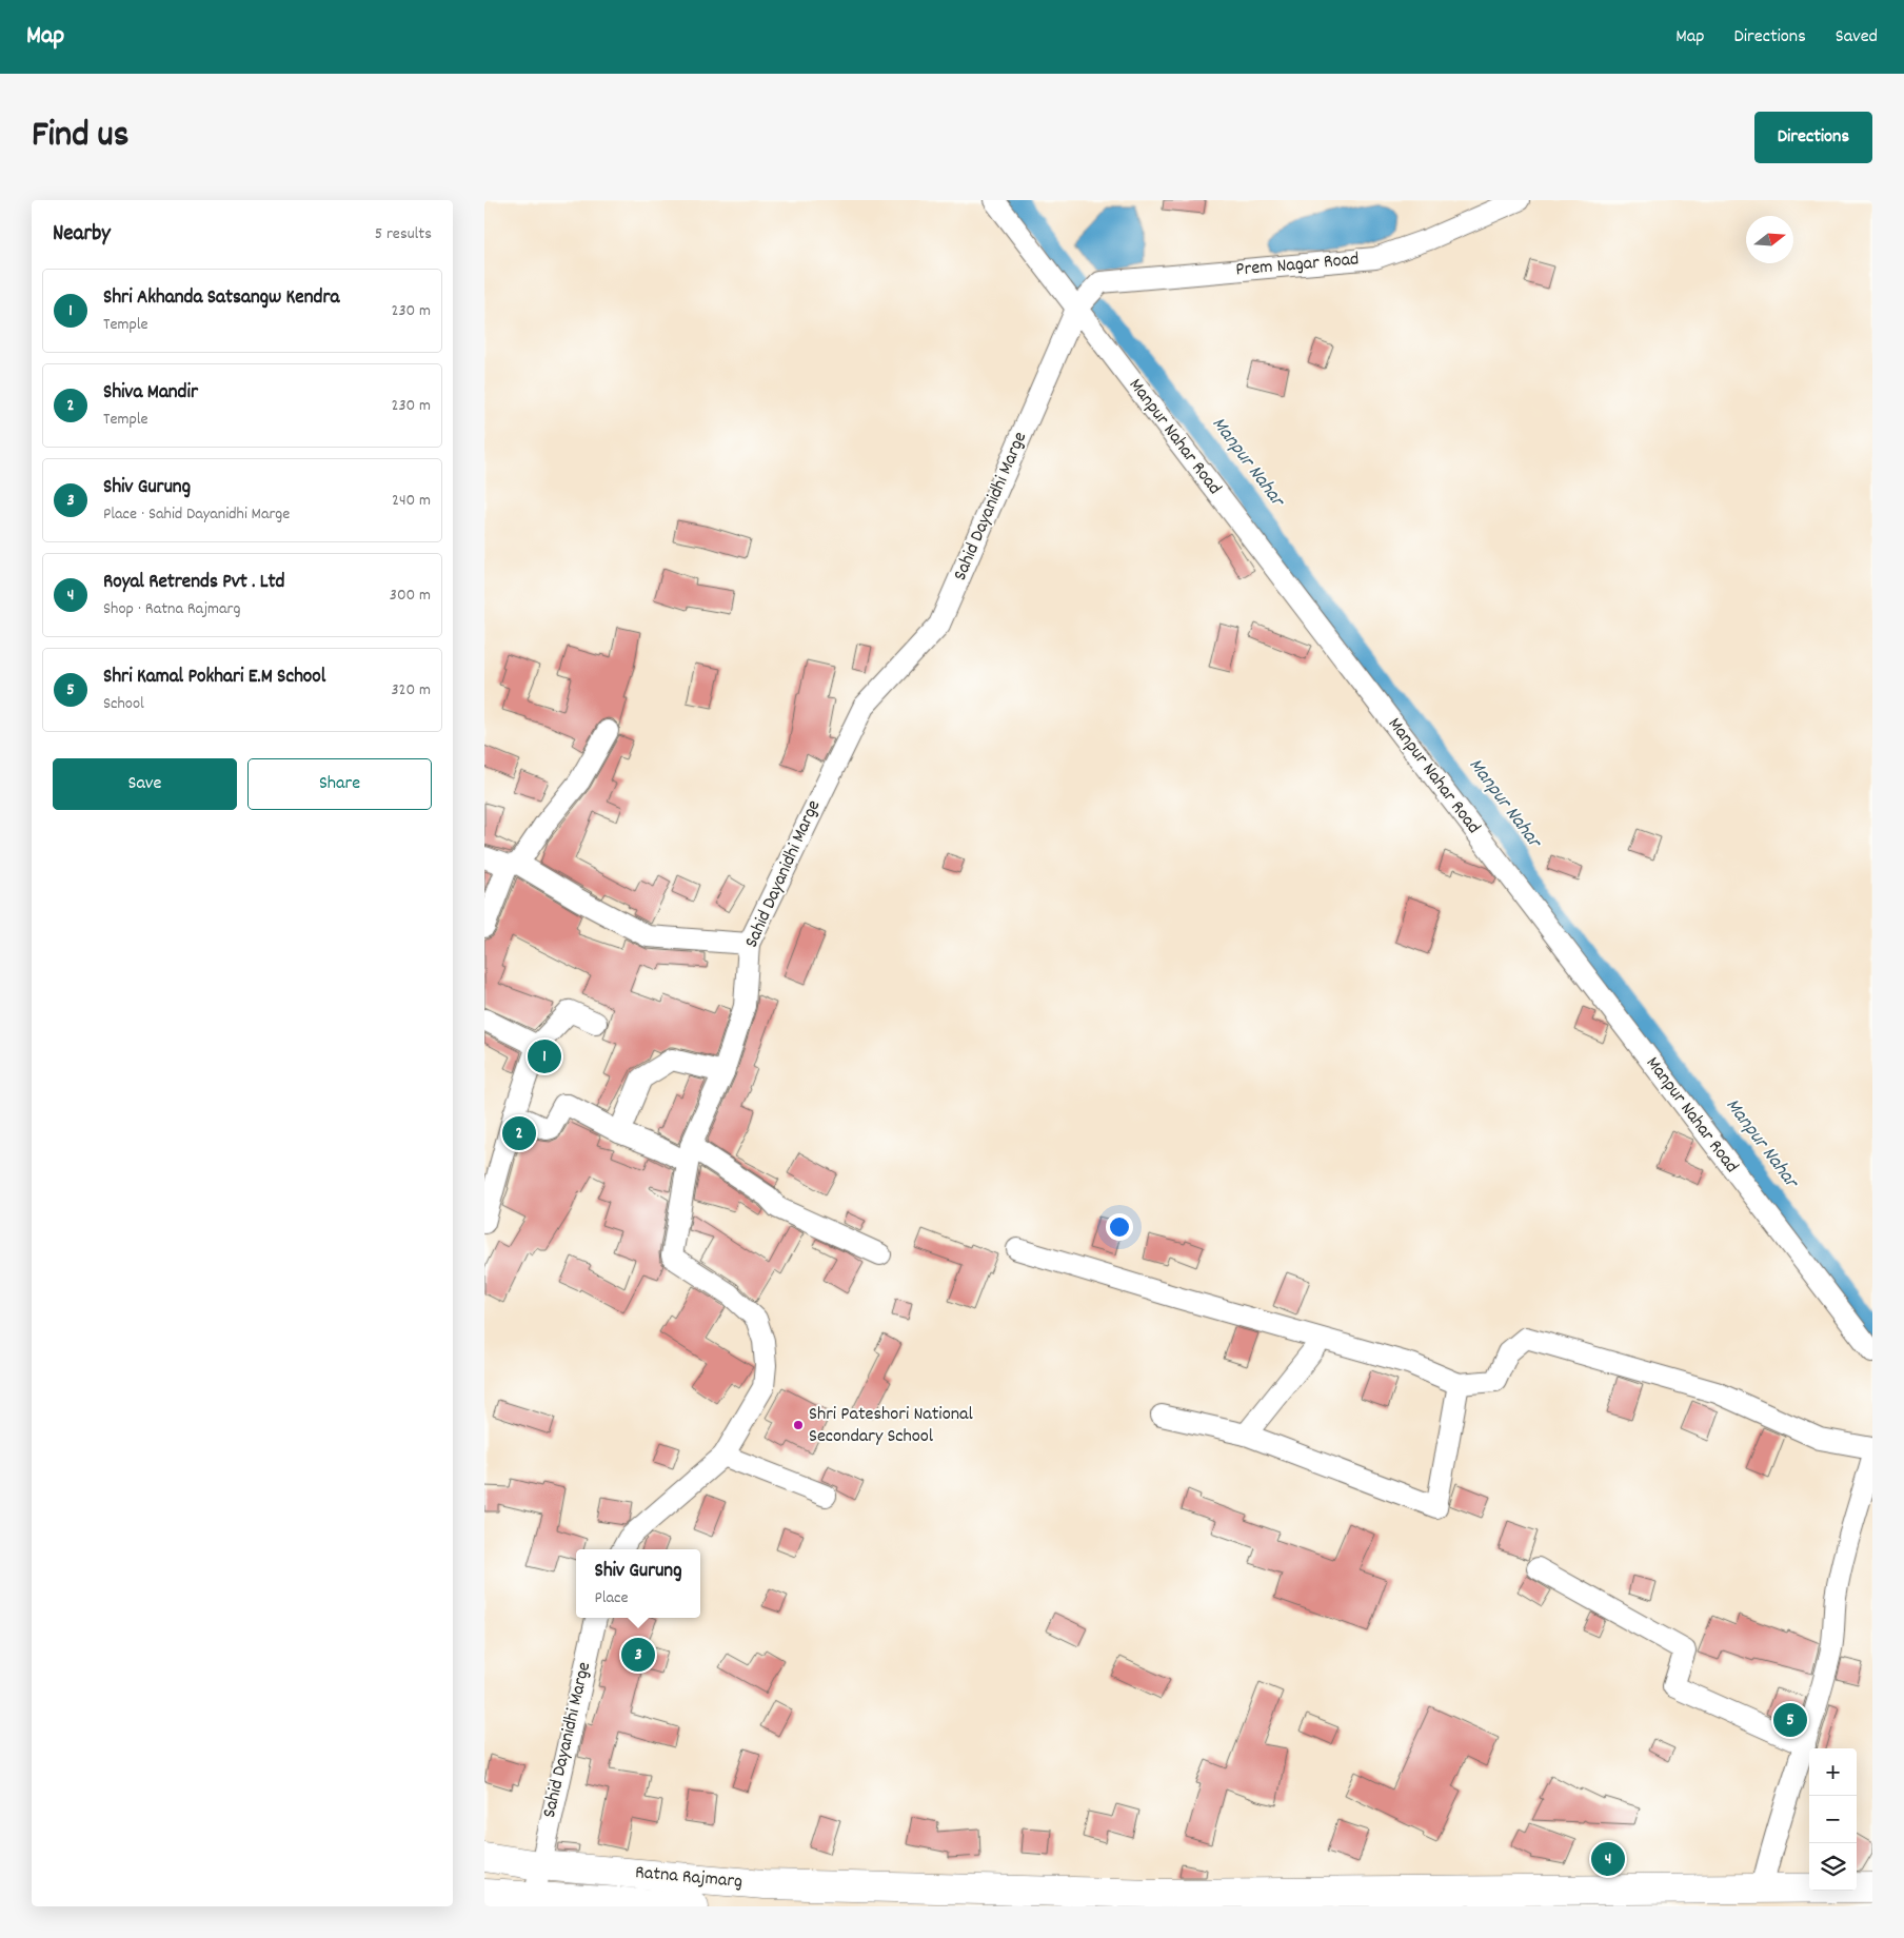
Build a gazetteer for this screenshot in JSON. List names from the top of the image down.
{
  "streets": {
    "highway": ["Ratna Rajmarg"],
    "street": ["Prem Nagar Road", "Manpur Nahar Road", "Sahid Dayanidhi Marge"]
  },
  "crossings": [
    ["Prem Nagar Road", "Manpur Nahar Road"],
    ["Prem Nagar Road", "Sahid Dayanidhi Marge"],
    ["Manpur Nahar Road", "Sahid Dayanidhi Marge"],
    ["Sahid Dayanidhi Marge", "Ratna Rajmarg"]
  ],
  "water": ["Manpur Nahar"],
  "places": ["Shri Pateshori National Secondary School"],
  "north": "right",
  "page": {
    "header": "Map",
    "nav": ["Map", "Directions", "Saved"],
    "title": "Find us",
    "buttons": [
      "Directions",
      ["Save", "Share"]
    ],
    "heading": ["Nearby", "5 results"],
    "list": [
      {
        "mark": "1",
        "name": "Shri Akhanda Satsangw Kendra",
        "note": "Temple",
        "value": "230 m"
      },
      {
        "mark": "2",
        "name": "Shiva Mandir",
        "note": "Temple",
        "value": "230 m"
      },
      {
        "mark": "3",
        "name": "Shiv Gurung",
        "note": "Place · Sahid Dayanidhi Marge",
        "value": "240 m"
      },
      {
        "mark": "4",
        "name": "Royal Retrends Pvt . Ltd",
        "note": "Shop · Ratna Rajmarg",
        "value": "300 m"
      },
      {
        "mark": "5",
        "name": "Shri Kamal Pokhari E.M School",
        "note": "School",
        "value": "320 m"
      }
    ],
    "pins": [
      "1",
      "2",
      "3",
      "5",
      "4"
    ],
    "popup": ["Shiv Gurung", "Place"],
    "map_buttons": ["+", "−"]
  }
}
